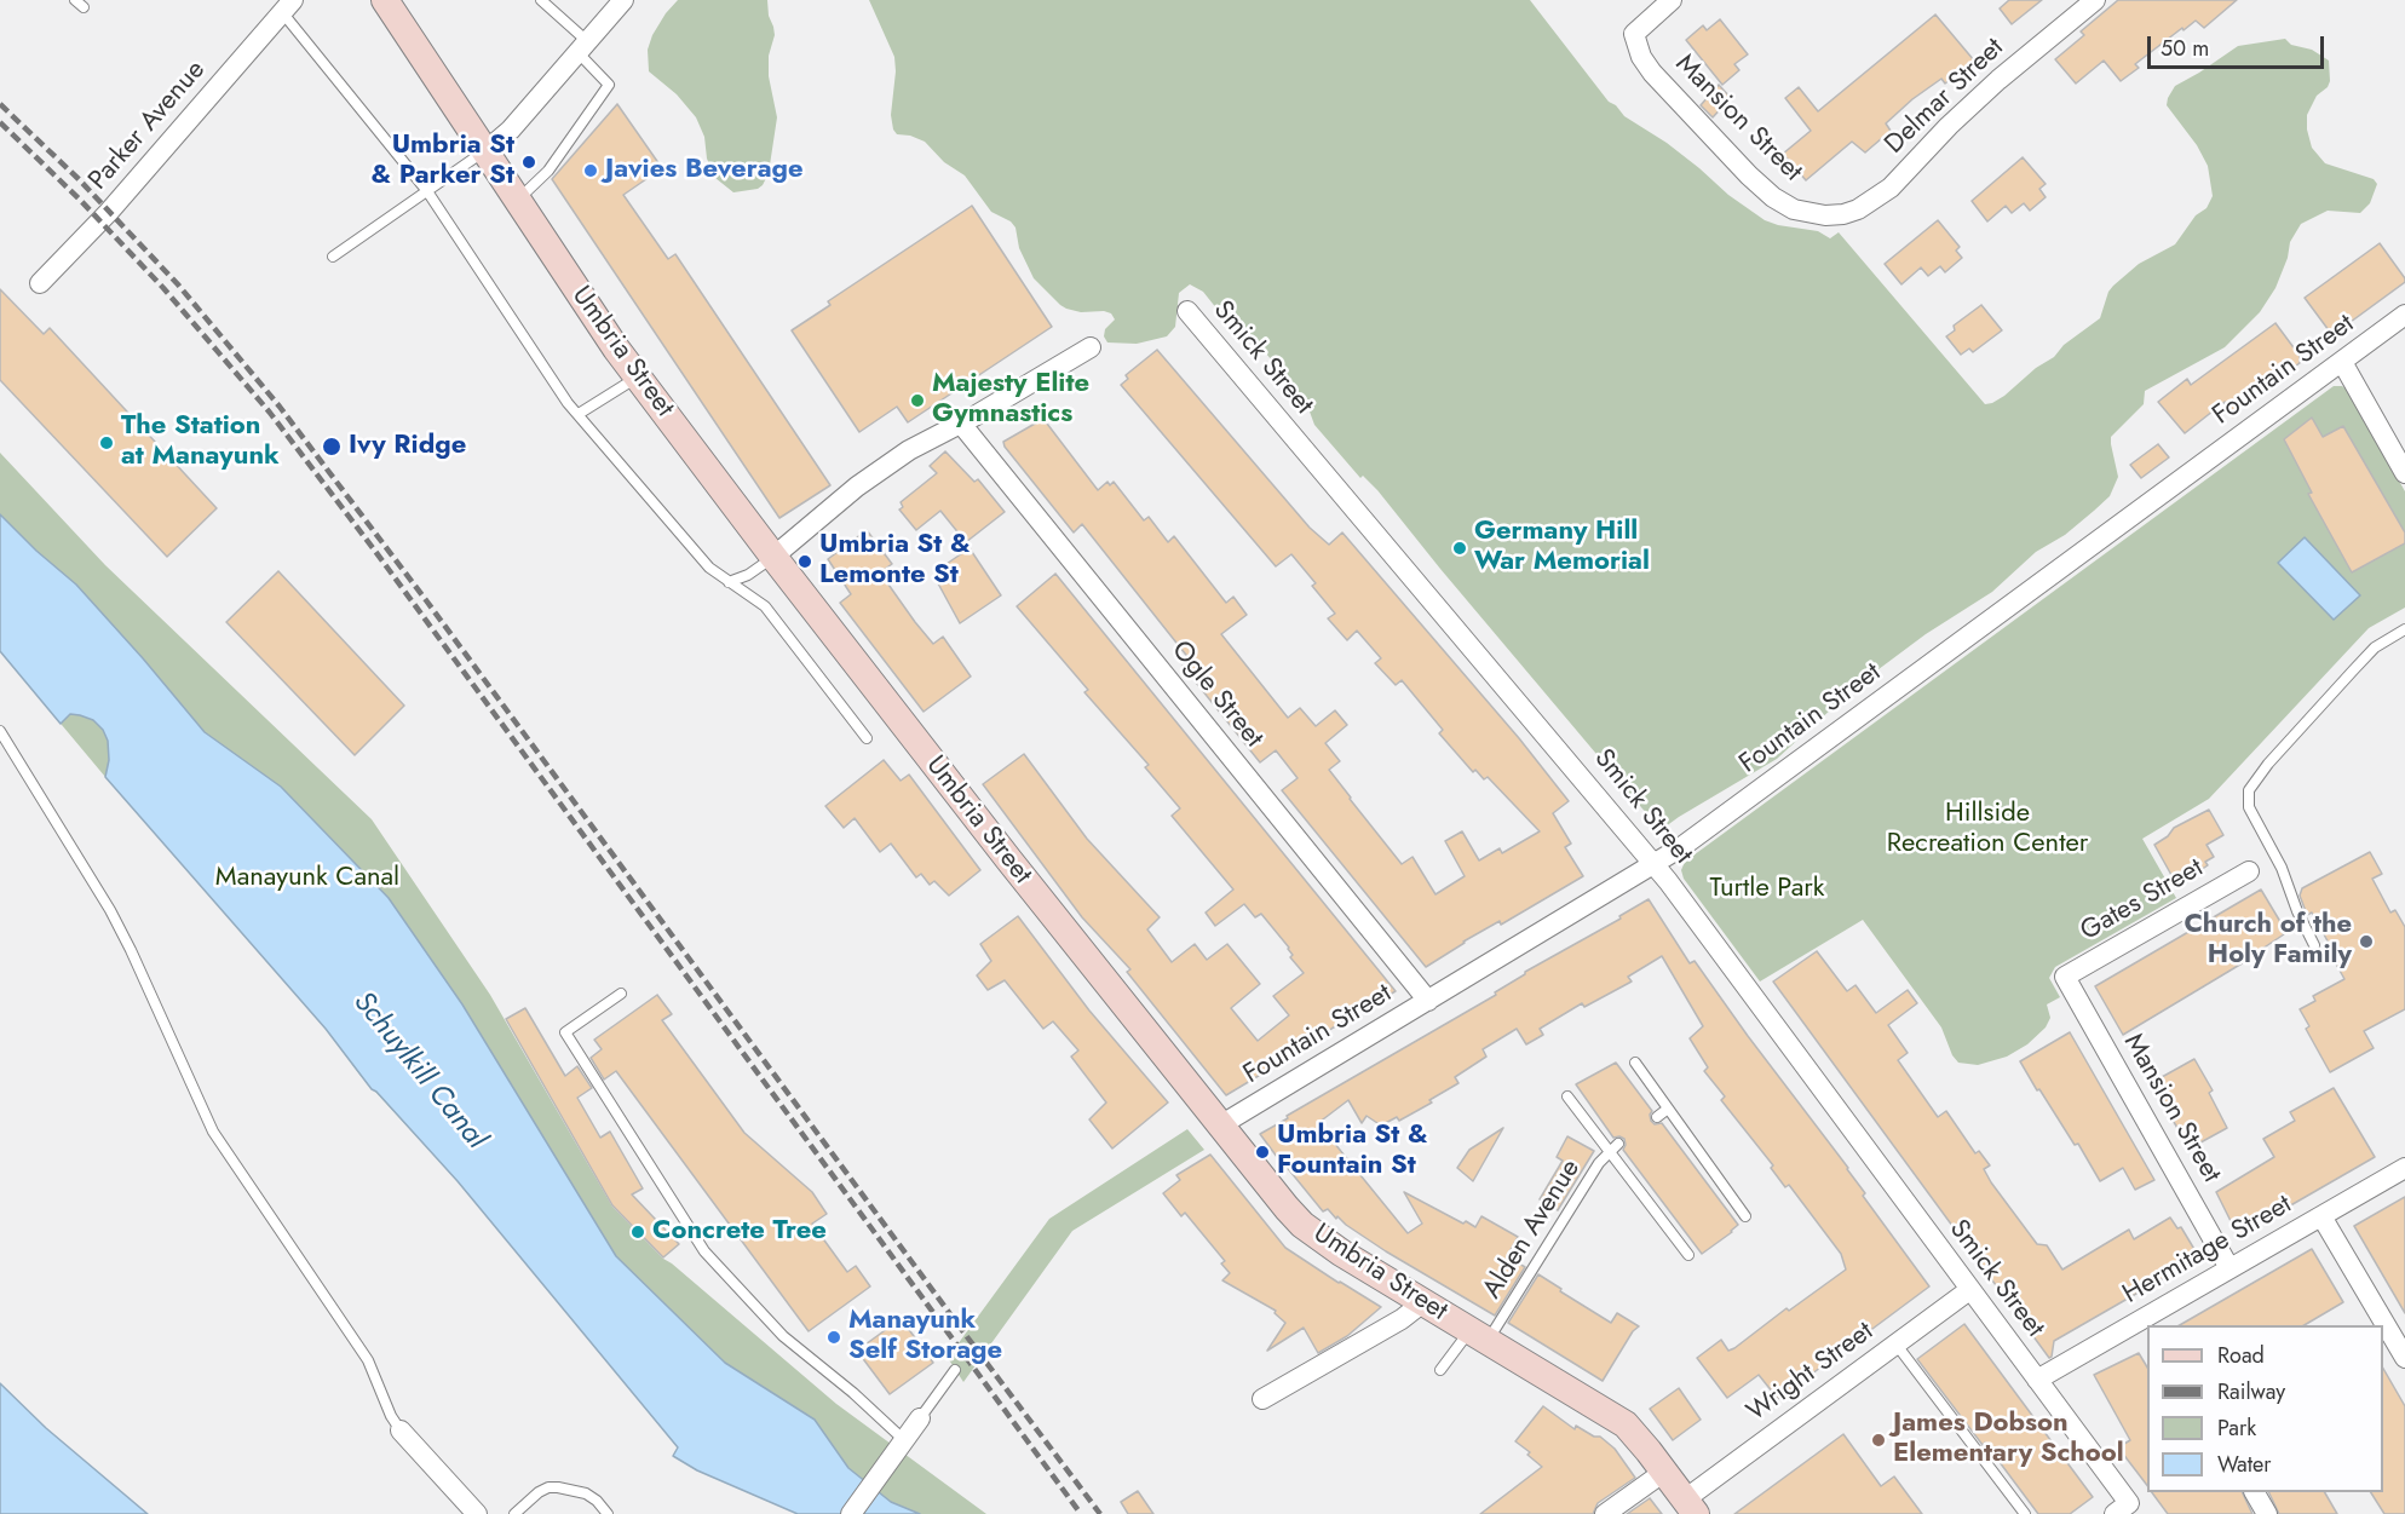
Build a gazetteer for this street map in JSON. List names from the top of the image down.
{
  "streets": {
    "main road": ["Umbria Street"],
    "street": [
      "Delmar Street",
      "Mansion Street",
      "Parker Avenue",
      "Smick Street",
      "Fountain Street",
      "Ogle Street",
      "Gates Street",
      "Hermitage Street",
      "Wright Street"
    ],
    "lane": ["Alden Avenue"]
  },
  "crossings": [
    ["Delmar Street", "Mansion Street"],
    ["Mansion Street", "Gates Street"],
    ["Mansion Street", "Hermitage Street"],
    ["Umbria Street", "Fountain Street"],
    ["Umbria Street", "Alden Avenue"],
    ["Umbria Street", "Wright Street"],
    ["Smick Street", "Fountain Street"],
    ["Smick Street", "Hermitage Street"],
    ["Smick Street", "Wright Street"],
    ["Fountain Street", "Ogle Street"]
  ],
  "water": ["Schuylkill Canal"],
  "parks": ["Hillside Recreation Center", "Manayunk Canal", "Turtle Park"],
  "places": [
    "Umbria St & Parker St",
    "Javies Beverage",
    "Majesty Elite Gymnastics",
    "The Station at Manayunk",
    "Ivy Ridge",
    "Germany Hill War Memorial",
    "Umbria St & Lemonte St",
    "Church of the Holy Family",
    "Umbria St & Fountain St",
    "Concrete Tree",
    "Manayunk Self Storage",
    "James Dobson Elementary School"
  ],
  "legend": [
    "Road",
    "Railway",
    "Park",
    "Water"
  ],
  "scale_bar": "50 m"
}
